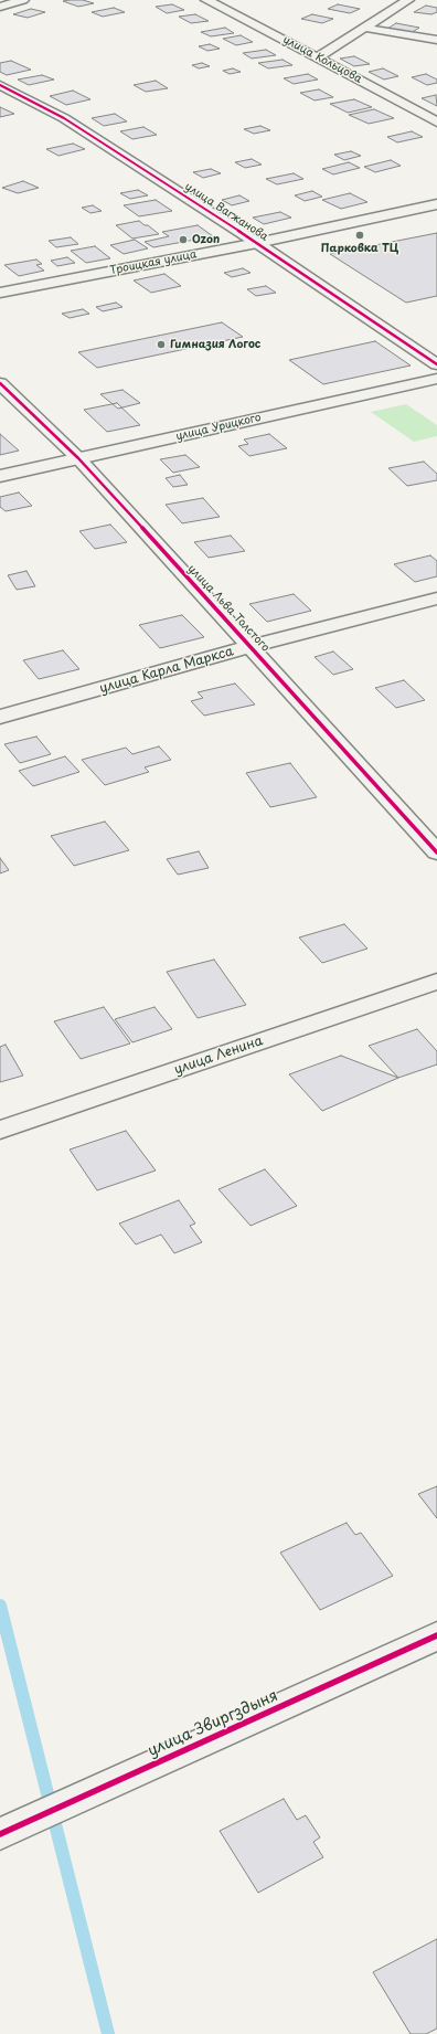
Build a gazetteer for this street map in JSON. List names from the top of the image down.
{
  "streets": {
    "street": [
      "улица Кольцова",
      "улица Вагжанова",
      "Троицкая улица",
      "улица Урицкого",
      "улица Льва Толстого",
      "улица Карла Маркса",
      "улица Ленина",
      "улица Звиргздыня"
    ]
  },
  "crossings": [
    ["улица Вагжанова", "Троицкая улица"],
    ["улица Урицкого", "улица Льва Толстого"],
    ["улица Льва Толстого", "улица Карла Маркса"]
  ],
  "places": ["Парковка ТЦ", "Ozon", "Гимназия Логос"]
}
